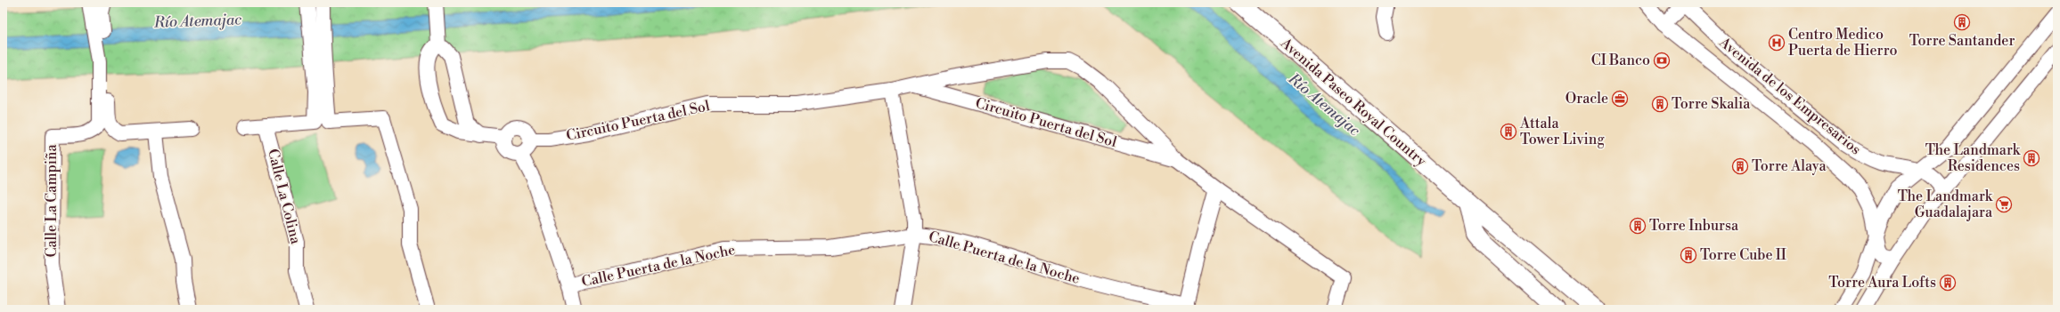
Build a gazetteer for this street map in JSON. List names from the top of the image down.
{
  "streets": {
    "street": [
      "Avenida de los Empresarios",
      "Avenida Paseo Royal Country",
      "Circuito Puerta del Sol",
      "Calle La Colina",
      "Calle La Campiña",
      "Calle Puerta de la Noche"
    ]
  },
  "water": ["Río Atemajac"],
  "places": {
    "building": [
      "Torre Santander",
      "Torre Skalia",
      "Attala Tower Living",
      "The Landmark Residences",
      "Torre Alaya",
      "Torre Inbursa",
      "Torre Cube II",
      "Torre Aura Lofts"
    ],
    "hospital": ["Centro Medico Puerta de Hierro"],
    "bank": ["CI Banco"],
    "office": ["Oracle"],
    "supermarket": ["The Landmark Guadalajara"]
  }
}
